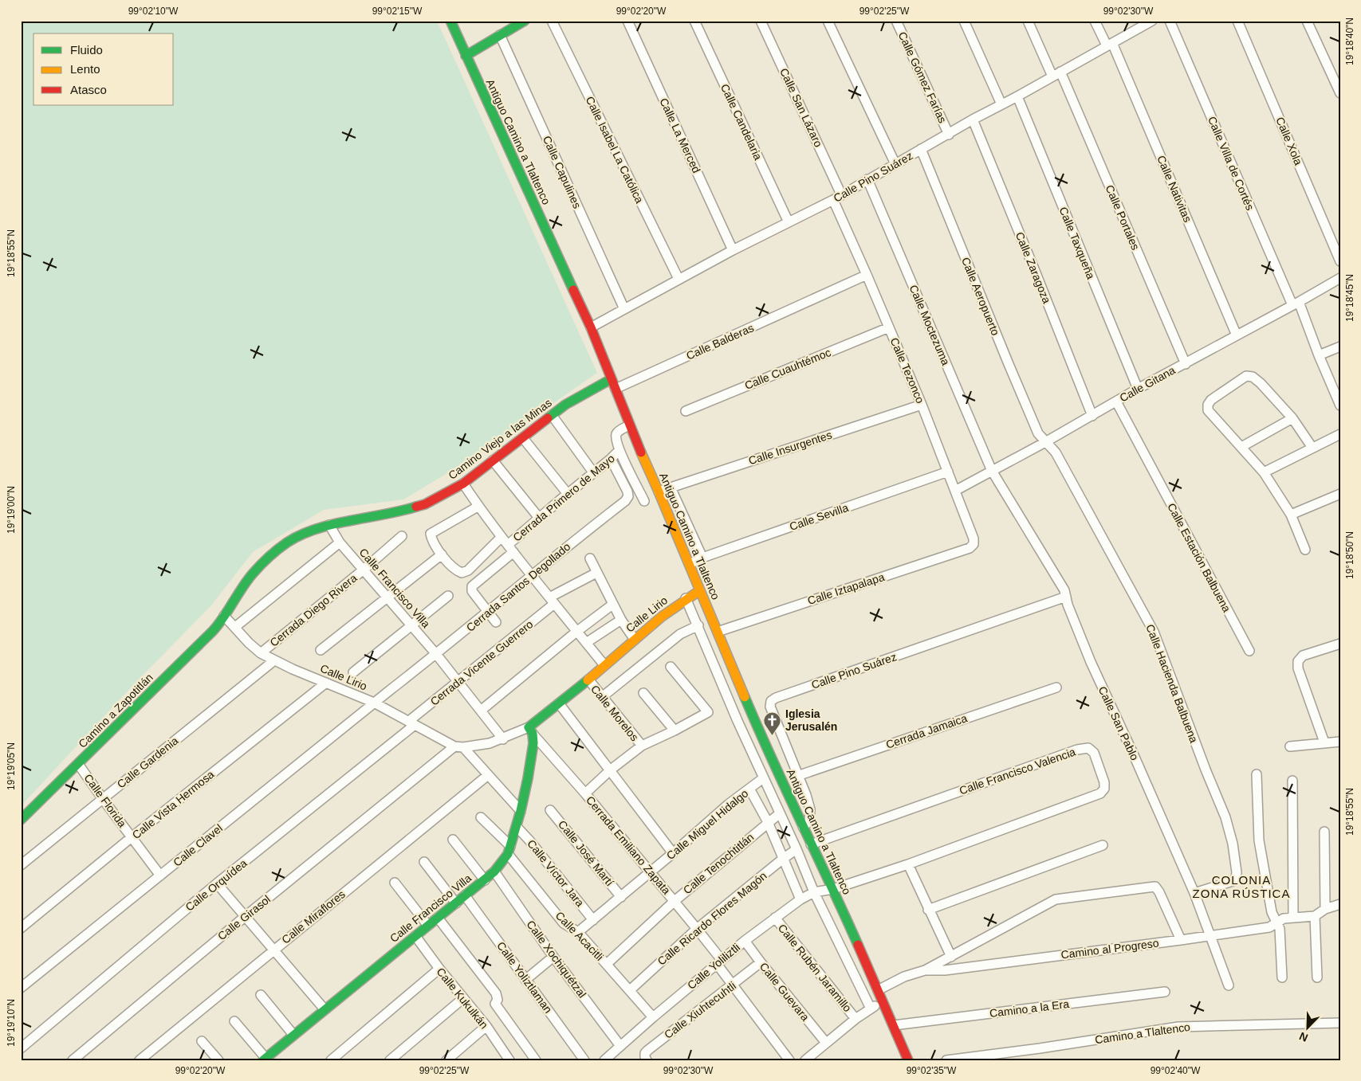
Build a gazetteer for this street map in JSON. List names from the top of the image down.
{
  "streets": {
    "street": [
      "Calle Gómez Farías",
      "Calle San Lázaro",
      "Calle Candelaria",
      "Calle La Merced",
      "Calle Xola",
      "Antiguo Camino a Tlaltenco",
      "Calle Isabel La Católica",
      "Calle Villa de Cortés",
      "Calle Capulines",
      "Calle Pino Suárez",
      "Calle Nativitas",
      "Calle Portales",
      "Calle Taxqueña",
      "Calle Zaragoza",
      "Calle Aeropuerto",
      "Calle Moctezuma",
      "Calle Balderas",
      "Calle Cuauhtémoc",
      "Calle Tezonco",
      "Calle Gitana",
      "Camino Viejo a las Minas",
      "Calle Insurgentes",
      "Cerrada Primero de Mayo",
      "Calle Sevilla",
      "Calle Estación Balbuena",
      "Cerrada Santos Degollado",
      "Calle Francisco Villa",
      "Calle Iztapalapa",
      "Cerrada Diego Rivera",
      "Calle Lirio",
      "Cerrada Vicente Guerrero",
      "Calle Hacienda Balbuena",
      "Camino a Zapotitlán",
      "Calle Morelos",
      "Calle San Pablo",
      "Cerrada Jamaica",
      "Calle Gardenia",
      "Calle Francisco Valencia",
      "Calle Florida",
      "Calle Vista Hermosa",
      "Calle Miguel Hidalgo",
      "Calle Clavel",
      "Cerrada Emiliano Zapata",
      "Calle José Martí",
      "Calle Tenochtitlán",
      "Calle Víctor Jara",
      "Calle Orquídea",
      "Calle Miraflores",
      "Calle Girasol",
      "Calle Ricardo Flores Magón",
      "Calle Acacitli",
      "Camino al Progreso",
      "Calle Xochiquétzal",
      "Calle Yoliliztli",
      "Calle Rubén Jaramillo",
      "Calle Yoliztlaman",
      "Calle Guevara",
      "Calle Kukulkán",
      "Camino a la Era",
      "Calle Xiuhtecuhtli",
      "Camino a Tlaltenco"
    ]
  },
  "crossings": [
    ["Calle Gómez Farías", "Calle Pino Suárez"],
    ["Calle San Lázaro", "Calle Pino Suárez"],
    ["Calle San Lázaro", "Calle Tezonco"],
    ["Calle Candelaria", "Calle Pino Suárez"],
    ["Calle La Merced", "Calle Pino Suárez"],
    ["Antiguo Camino a Tlaltenco", "Calle Pino Suárez"],
    ["Antiguo Camino a Tlaltenco", "Calle Balderas"],
    ["Antiguo Camino a Tlaltenco", "Camino Viejo a las Minas"],
    ["Antiguo Camino a Tlaltenco", "Calle Insurgentes"],
    ["Antiguo Camino a Tlaltenco", "Calle Sevilla"],
    ["Antiguo Camino a Tlaltenco", "Calle Iztapalapa"],
    ["Antiguo Camino a Tlaltenco", "Calle Lirio"],
    ["Antiguo Camino a Tlaltenco", "Calle Francisco Valencia"],
    ["Antiguo Camino a Tlaltenco", "Camino al Progreso"],
    ["Antiguo Camino a Tlaltenco", "Calle Yoliliztli"],
    ["Antiguo Camino a Tlaltenco", "Camino a la Era"],
    ["Calle Isabel La Católica", "Calle Pino Suárez"],
    ["Calle Villa de Cortés", "Calle Gitana"],
    ["Calle Capulines", "Calle Pino Suárez"],
    ["Calle Pino Suárez", "Calle Nativitas"],
    ["Calle Pino Suárez", "Calle Portales"],
    ["Calle Pino Suárez", "Calle Taxqueña"],
    ["Calle Pino Suárez", "Calle Zaragoza"],
    ["Calle Pino Suárez", "Calle Aeropuerto"],
    ["Calle Pino Suárez", "Calle Moctezuma"],
    ["Calle Pino Suárez", "Calle Tezonco"],
    ["Calle Pino Suárez", "Calle San Pablo"],
    ["Calle Pino Suárez", "Cerrada Jamaica"],
    ["Calle Nativitas", "Calle Gitana"],
    ["Calle Portales", "Calle Gitana"],
    ["Calle Taxqueña", "Calle Gitana"],
    ["Calle Zaragoza", "Calle Gitana"],
    ["Calle Aeropuerto", "Calle Gitana"],
    ["Calle Aeropuerto", "Calle Hacienda Balbuena"],
    ["Calle Moctezuma", "Calle Gitana"],
    ["Calle Moctezuma", "Calle San Pablo"],
    ["Calle Balderas", "Calle Tezonco"],
    ["Calle Cuauhtémoc", "Calle Tezonco"],
    ["Calle Tezonco", "Calle Gitana"],
    ["Calle Tezonco", "Calle Insurgentes"],
    ["Calle Tezonco", "Calle Sevilla"],
    ["Calle Tezonco", "Calle Iztapalapa"],
    ["Calle Gitana", "Calle Estación Balbuena"],
    ["Calle Gitana", "Calle Hacienda Balbuena"],
    ["Calle Gitana", "Calle San Pablo"],
    ["Camino Viejo a las Minas", "Calle Francisco Villa"],
    ["Camino Viejo a las Minas", "Calle Lirio"],
    ["Camino Viejo a las Minas", "Camino a Zapotitlán"],
    ["Cerrada Primero de Mayo", "Cerrada Santos Degollado"],
    ["Cerrada Santos Degollado", "Calle Francisco Villa"],
    ["Cerrada Santos Degollado", "Calle Lirio"],
    ["Cerrada Santos Degollado", "Calle Clavel"],
    ["Calle Francisco Villa", "Cerrada Diego Rivera"],
    ["Calle Francisco Villa", "Calle Lirio"],
    ["Calle Francisco Villa", "Cerrada Vicente Guerrero"],
    ["Calle Francisco Villa", "Cerrada Emiliano Zapata"],
    ["Calle Francisco Villa", "Calle Víctor Jara"],
    ["Calle Francisco Villa", "Calle Acacitli"],
    ["Calle Francisco Villa", "Calle Xochiquétzal"],
    ["Calle Francisco Villa", "Calle Yoliztlaman"],
    ["Calle Francisco Villa", "Calle Kukulkán"],
    ["Cerrada Diego Rivera", "Calle Lirio"],
    ["Calle Lirio", "Cerrada Vicente Guerrero"],
    ["Calle Lirio", "Camino a Zapotitlán"],
    ["Calle Lirio", "Calle Morelos"],
    ["Calle Lirio", "Calle Gardenia"],
    ["Calle Lirio", "Calle Vista Hermosa"],
    ["Calle Lirio", "Calle Clavel"],
    ["Calle Lirio", "Cerrada Emiliano Zapata"],
    ["Calle Lirio", "Calle Orquídea"],
    ["Calle Lirio", "Calle Miraflores"],
    ["Calle Lirio", "Calle Girasol"],
    ["Cerrada Vicente Guerrero", "Calle Orquídea"],
    ["Calle Hacienda Balbuena", "Calle San Pablo"],
    ["Camino a Zapotitlán", "Calle Florida"],
    ["Calle San Pablo", "Camino al Progreso"],
    ["Calle Gardenia", "Calle Florida"],
    ["Calle Francisco Valencia", "Calle Yoliliztli"],
    ["Calle Florida", "Calle Vista Hermosa"],
    ["Calle Florida", "Calle Clavel"],
    ["Calle Miguel Hidalgo", "Cerrada Emiliano Zapata"],
    ["Calle Miguel Hidalgo", "Calle José Martí"],
    ["Calle Miguel Hidalgo", "Calle Víctor Jara"],
    ["Calle Miguel Hidalgo", "Calle Acacitli"],
    ["Cerrada Emiliano Zapata", "Calle Tenochtitlán"],
    ["Cerrada Emiliano Zapata", "Calle Ricardo Flores Magón"],
    ["Cerrada Emiliano Zapata", "Calle Yoliliztli"],
    ["Cerrada Emiliano Zapata", "Calle Xiuhtecuhtli"],
    ["Calle Tenochtitlán", "Calle Acacitli"],
    ["Calle Ricardo Flores Magón", "Calle Acacitli"],
    ["Calle Acacitli", "Calle Yoliliztli"],
    ["Calle Xochiquétzal", "Calle Yoliliztli"],
    ["Calle Yoliliztli", "Calle Rubén Jaramillo"],
    ["Calle Yoliliztli", "Calle Guevara"],
    ["Calle Guevara", "Calle Xiuhtecuhtli"]
  ],
  "districts": ["COLONIA ZONA RÚSTICA"],
  "places": {
    "church": ["Iglesia Jerusalén"]
  },
  "legend": ["Fluido", "Lento", "Atasco"],
  "north": "bottom left",
  "coordinates": [
    "99°02'10\"W",
    "99°02'15\"W",
    "99°02'20\"W",
    "99°02'25\"W",
    "99°02'30\"W",
    "19°18'40\"N",
    "19°18'55\"N",
    "19°18'45\"N",
    "19°19'00\"N",
    "19°18'50\"N",
    "19°19'05\"N",
    "19°19'10\"N",
    "99°02'35\"W",
    "99°02'40\"W"
  ]
}
